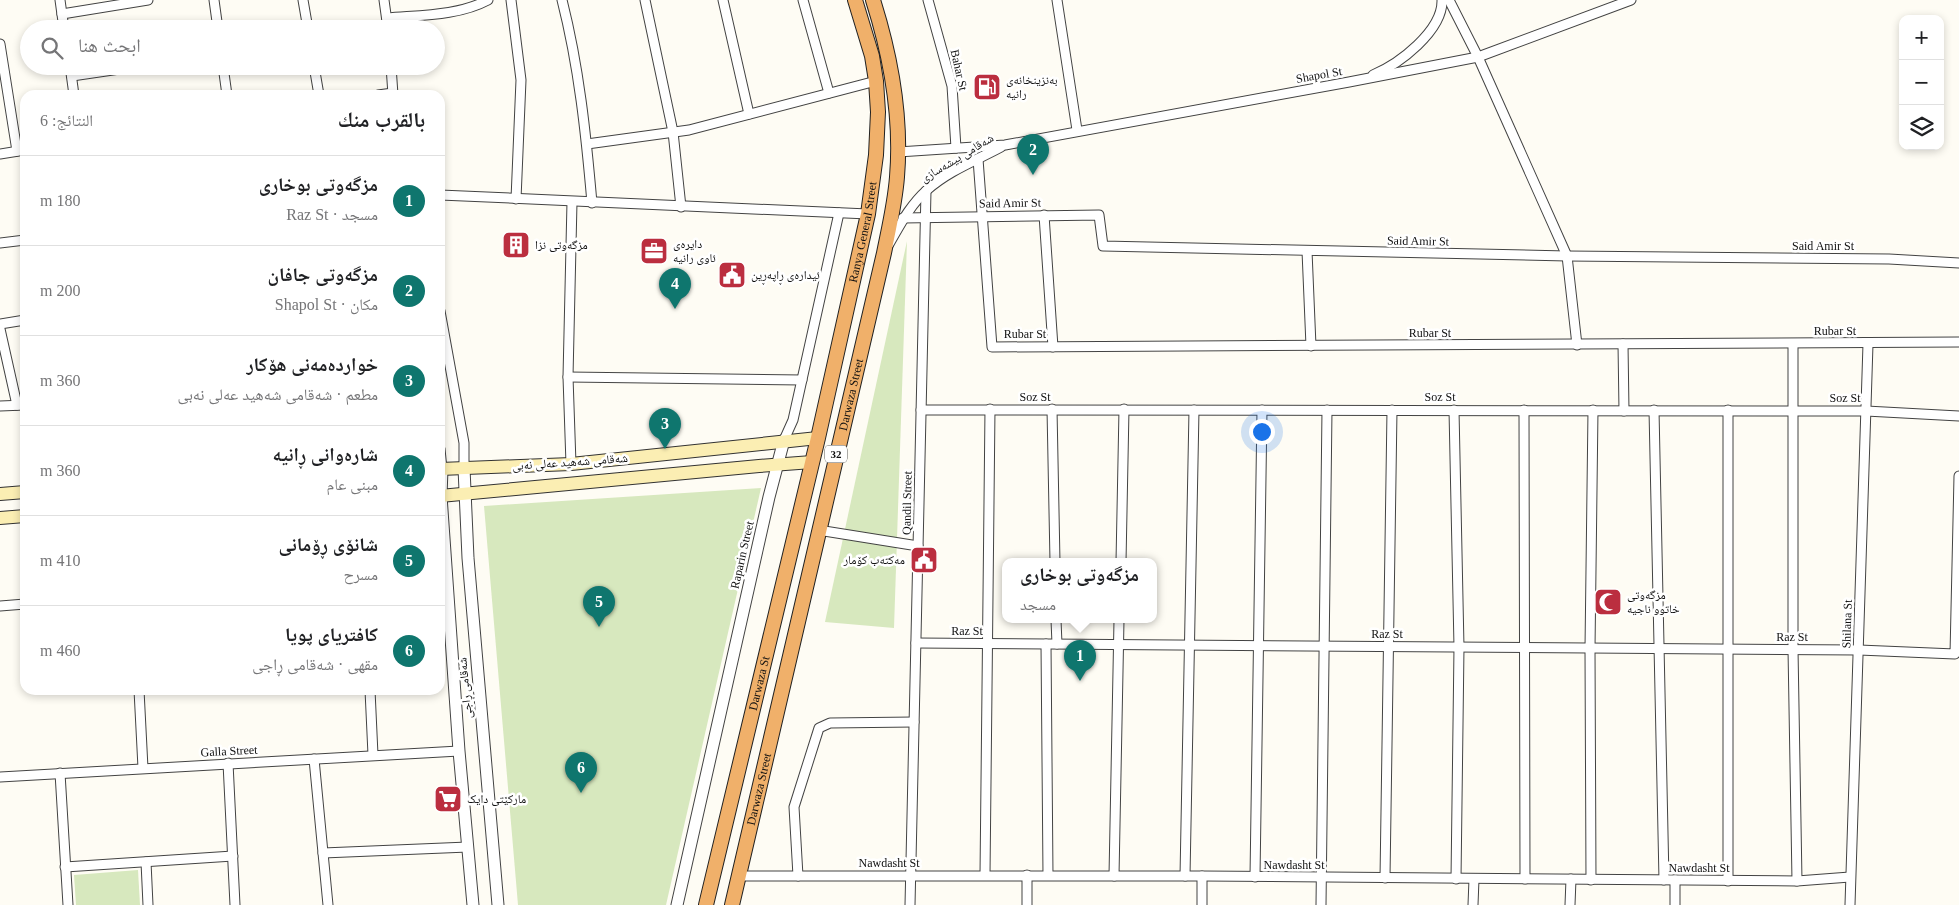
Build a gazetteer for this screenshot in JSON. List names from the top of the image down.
{
  "streets": {
    "highway": [
      "Ranya General Street",
      "Darwaza Street",
      "32",
      "Darwaza St"
    ],
    "main road": ["شەقامی شەهید عەلی نەبی"],
    "street": [
      "Bahar St",
      "Shapol St",
      "شەقامی پیشەسازی",
      "Said Amir St",
      "Rubar St",
      "Soz St",
      "Qandil Street",
      "Raparin Street",
      "Shilana St",
      "Raz St",
      "شەقامی ڕاجی",
      "Galla Street",
      "Nawdasht St"
    ]
  },
  "crossings": [
    ["Bahar St", "شەقامی پیشەسازی"],
    ["Shapol St", "شەقامی پیشەسازی"],
    ["شەقامی پیشەسازی", "Said Amir St"],
    ["شەقامی پیشەسازی", "Darwaza Street"],
    ["شەقامی پیشەسازی", "Qandil Street"],
    ["Said Amir St", "Rubar St"],
    ["Said Amir St", "Qandil Street"],
    ["Ranya General Street", "شەقامی شەهید عەلی نەبی"],
    ["Ranya General Street", "Darwaza St"],
    ["Rubar St", "Shilana St"],
    ["Darwaza Street", "Nawdasht St"],
    ["Soz St", "Qandil Street"],
    ["Soz St", "Shilana St"],
    ["شەقامی شەهید عەلی نەبی", "Raparin Street"],
    ["شەقامی شەهید عەلی نەبی", "Darwaza St"],
    ["شەقامی شەهید عەلی نەبی", "شەقامی ڕاجی"],
    ["Qandil Street", "Raz St"],
    ["Qandil Street", "Nawdasht St"],
    ["Shilana St", "Raz St"],
    ["Shilana St", "Nawdasht St"],
    ["شەقامی ڕاجی", "Galla Street"]
  ],
  "places": {
    "fuel station": ["بەنزینخانەی رانیە"],
    "building": ["مزگەوتی نزا"],
    "office": ["دایرەی ئاوی رانیە"],
    "public building": ["ئیدارەی ڕاپەڕین", "مەکتەب کۆمار"],
    "mosque": ["مزگەوتی خاتوو ناجیە"],
    "supermarket": ["مارکێتی دایک"]
  },
  "page": {
    "map_buttons": ["+", "−"],
    "search": "ابحث هنا",
    "heading": ["بالقرب منك", "النتائج: 6"],
    "pins": [
      "2",
      "4",
      "3",
      "5",
      "1",
      "6"
    ],
    "list": [
      {
        "mark": "1",
        "name": "مزگەوتی بوخاری",
        "note": "مسجد · Raz St",
        "value": "180 m"
      },
      {
        "mark": "2",
        "name": "مزگەوتی جافان",
        "note": "مكان · Shapol St",
        "value": "200 m"
      },
      {
        "mark": "3",
        "name": "خواردەمەنی هۆکار",
        "note": "مطعم · شەقامی شەهید عەلی نەبی",
        "value": "360 m"
      },
      {
        "mark": "4",
        "name": "شارەوانی ڕانیە",
        "note": "مبنى عام",
        "value": "360 m"
      },
      {
        "mark": "5",
        "name": "شانۆی ڕۆمانی",
        "note": "مسرح",
        "value": "410 m"
      },
      {
        "mark": "6",
        "name": "کافتریای پویا",
        "note": "مقهى · شەقامی ڕاجی",
        "value": "460 m"
      }
    ],
    "popup": ["مزگەوتی بوخاری", "مسجد"]
  }
}
